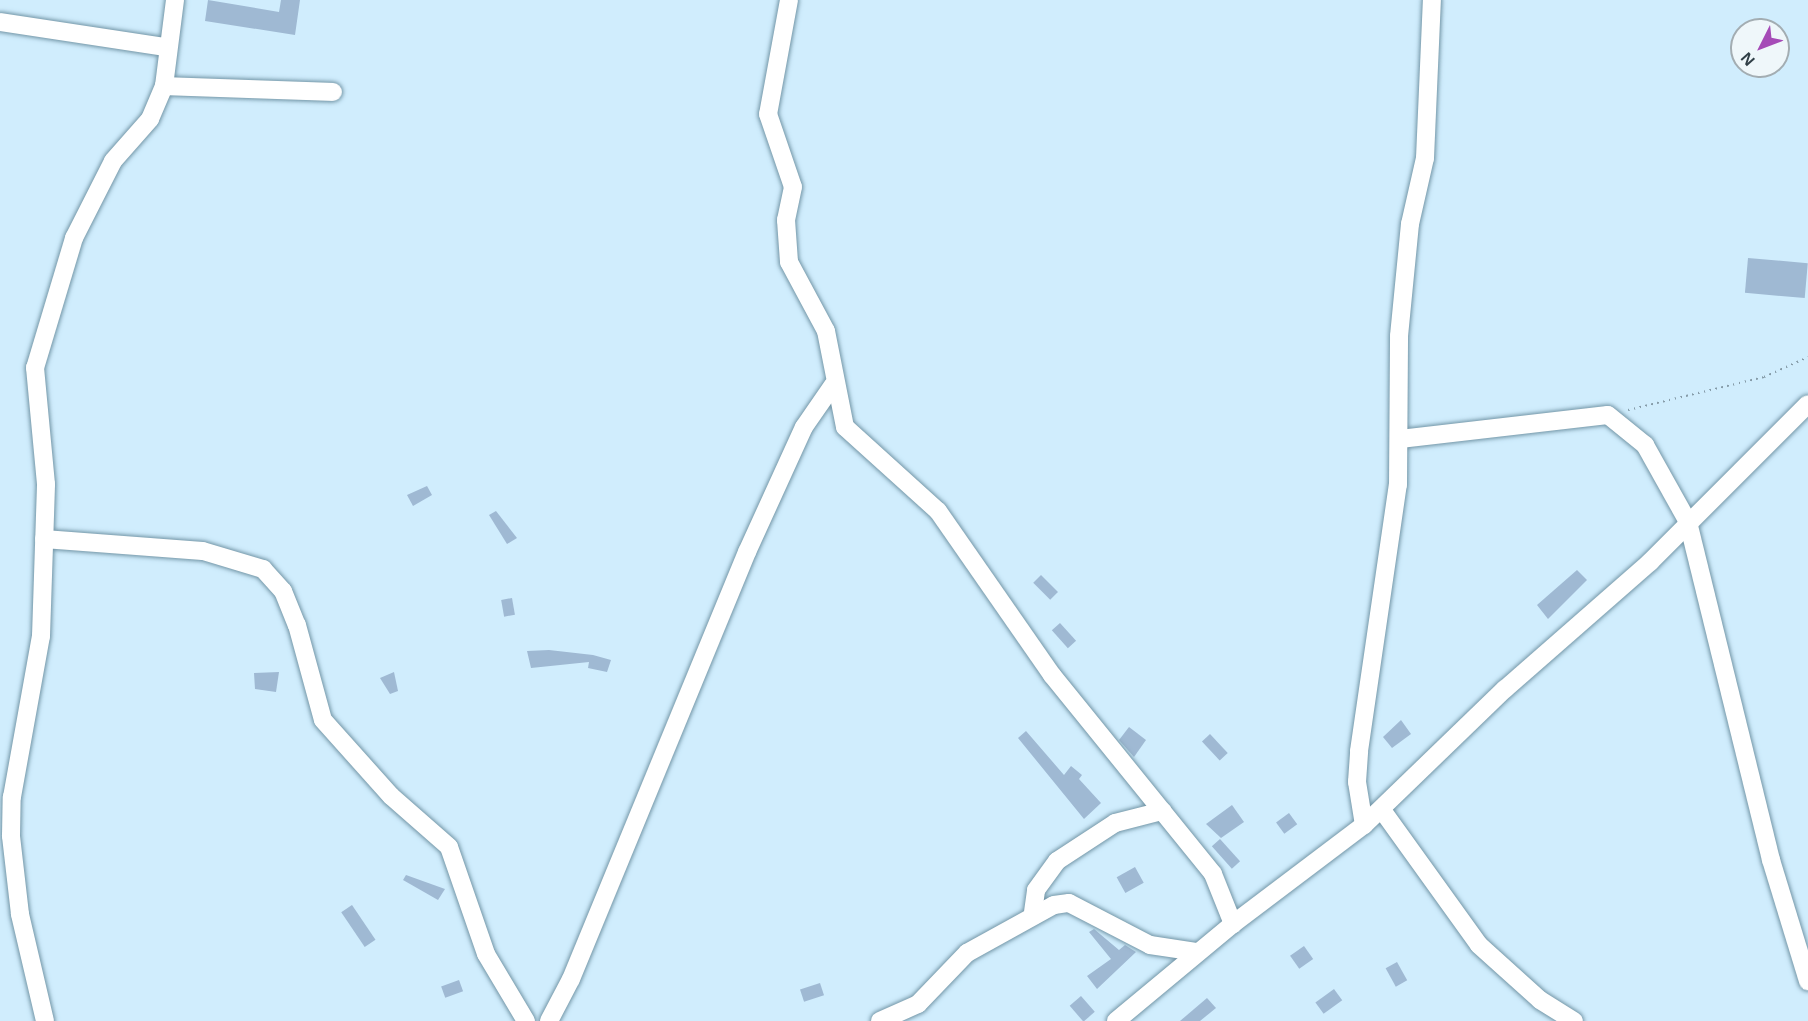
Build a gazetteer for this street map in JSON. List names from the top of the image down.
{
  "north": "bottom left"
}
